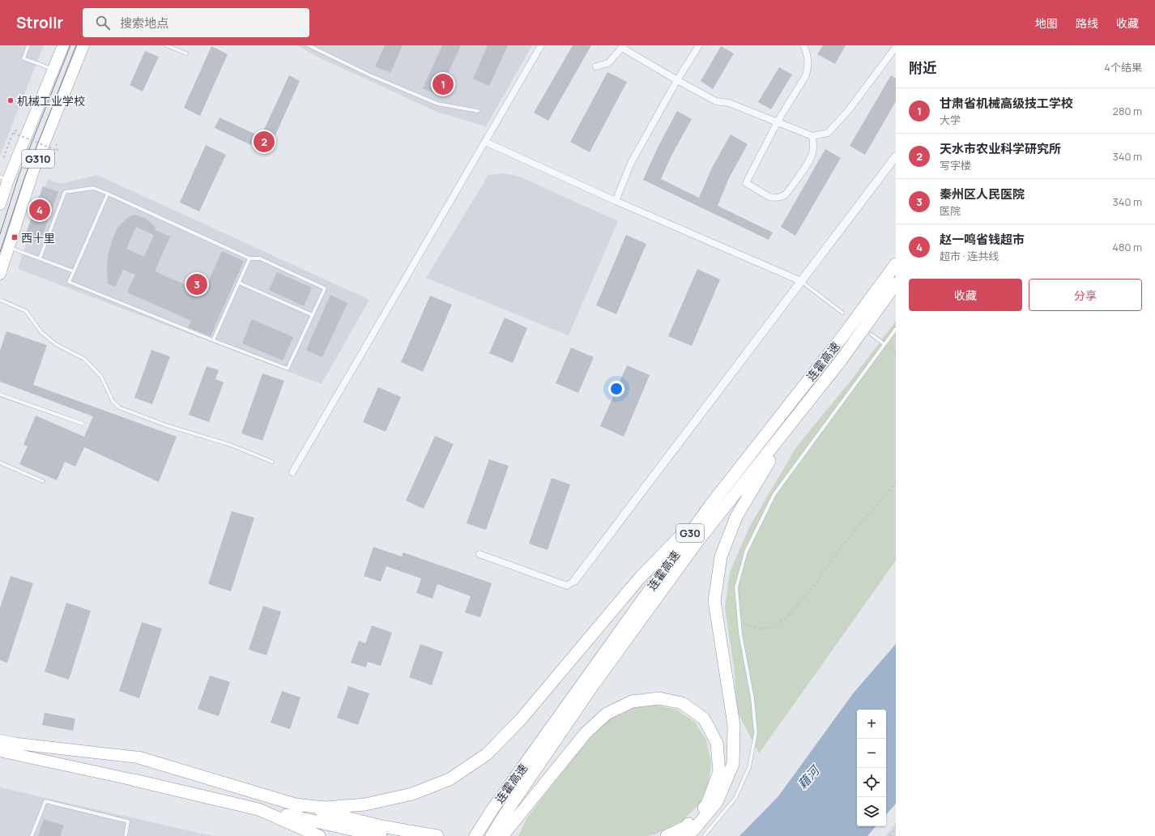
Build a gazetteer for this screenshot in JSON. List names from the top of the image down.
{
  "streets": {
    "highway": ["G310", "连霍高速", "G30"]
  },
  "water": ["藉河"],
  "places": {
    "other": ["机械工业学校"],
    "transit": ["西十里"]
  },
  "page": {
    "header": "Strollr",
    "search": "搜索地点",
    "nav": ["地图", "路线", "收藏"],
    "heading": ["附近", "4个结果"],
    "pins": [
      "1",
      "2",
      "4",
      "3"
    ],
    "list": [
      {
        "mark": "1",
        "name": "甘肃省机械高级技工学校",
        "note": "大学",
        "value": "280 m"
      },
      {
        "mark": "2",
        "name": "天水市农业科学研究所",
        "note": "写字楼",
        "value": "340 m"
      },
      {
        "mark": "3",
        "name": "秦州区人民医院",
        "note": "医院",
        "value": "340 m"
      },
      {
        "mark": "4",
        "name": "赵一鸣省钱超市",
        "note": "超市 · 连共线",
        "value": "480 m"
      }
    ],
    "buttons": ["收藏", "分享"],
    "map_buttons": ["+", "−"]
  }
}
